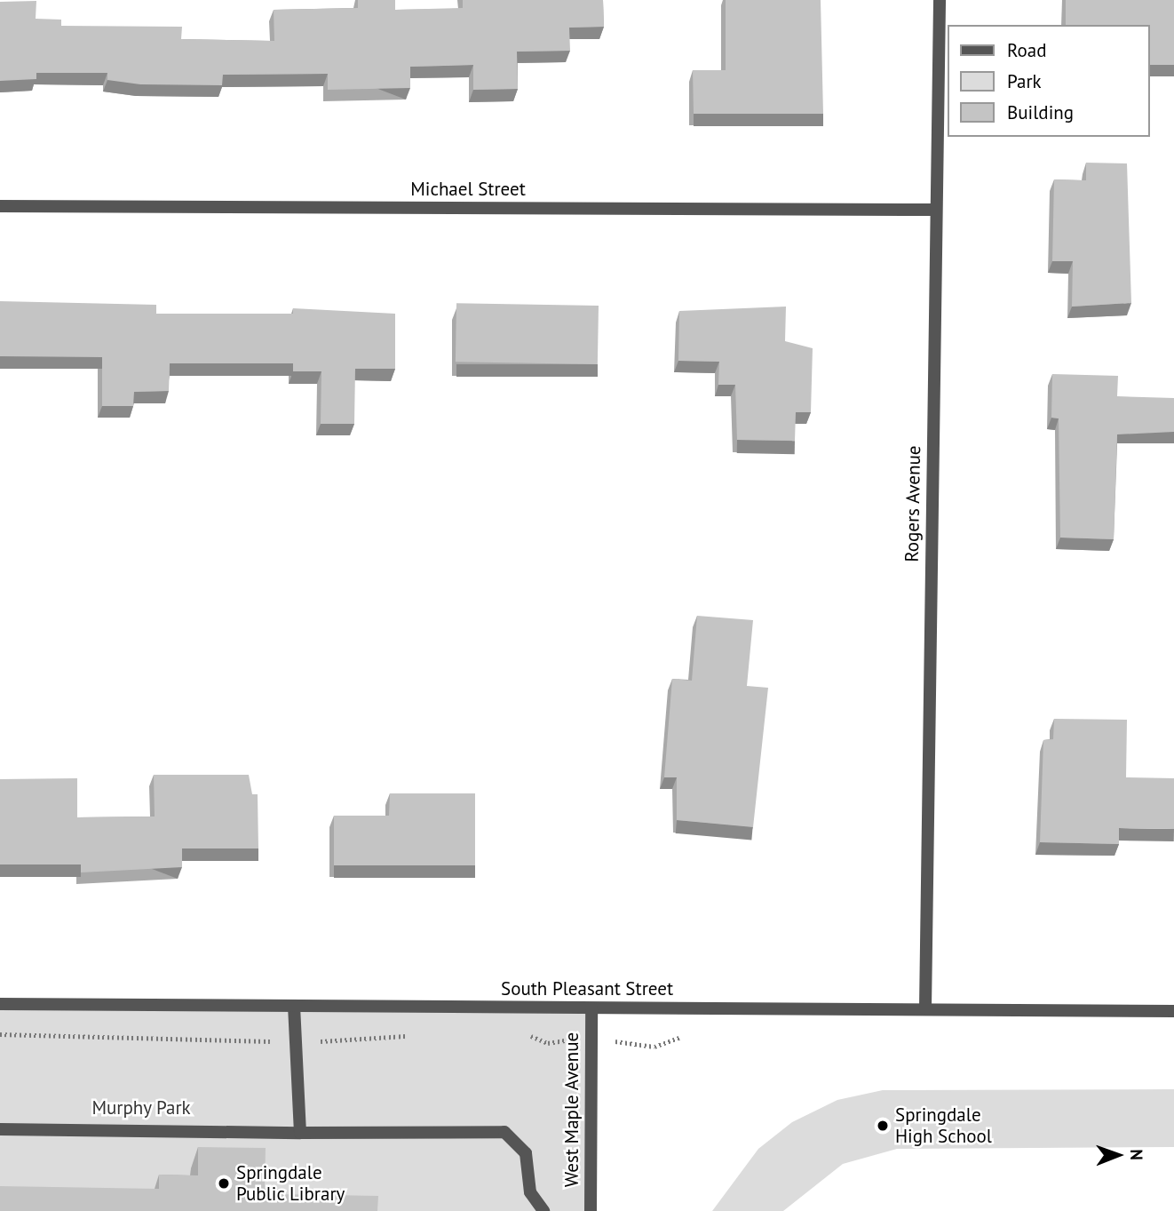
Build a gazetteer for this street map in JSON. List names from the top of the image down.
{
  "streets": {
    "street": [
      "Michael Street",
      "Rogers Avenue",
      "South Pleasant Street",
      "West Maple Avenue"
    ]
  },
  "crossings": [
    ["Michael Street", "Rogers Avenue"],
    ["Rogers Avenue", "South Pleasant Street"],
    ["South Pleasant Street", "West Maple Avenue"]
  ],
  "parks": ["Murphy Park"],
  "places": ["Springdale High School", "Springdale Public Library"],
  "legend": ["Road", "Park", "Building"],
  "north": "right"
}
